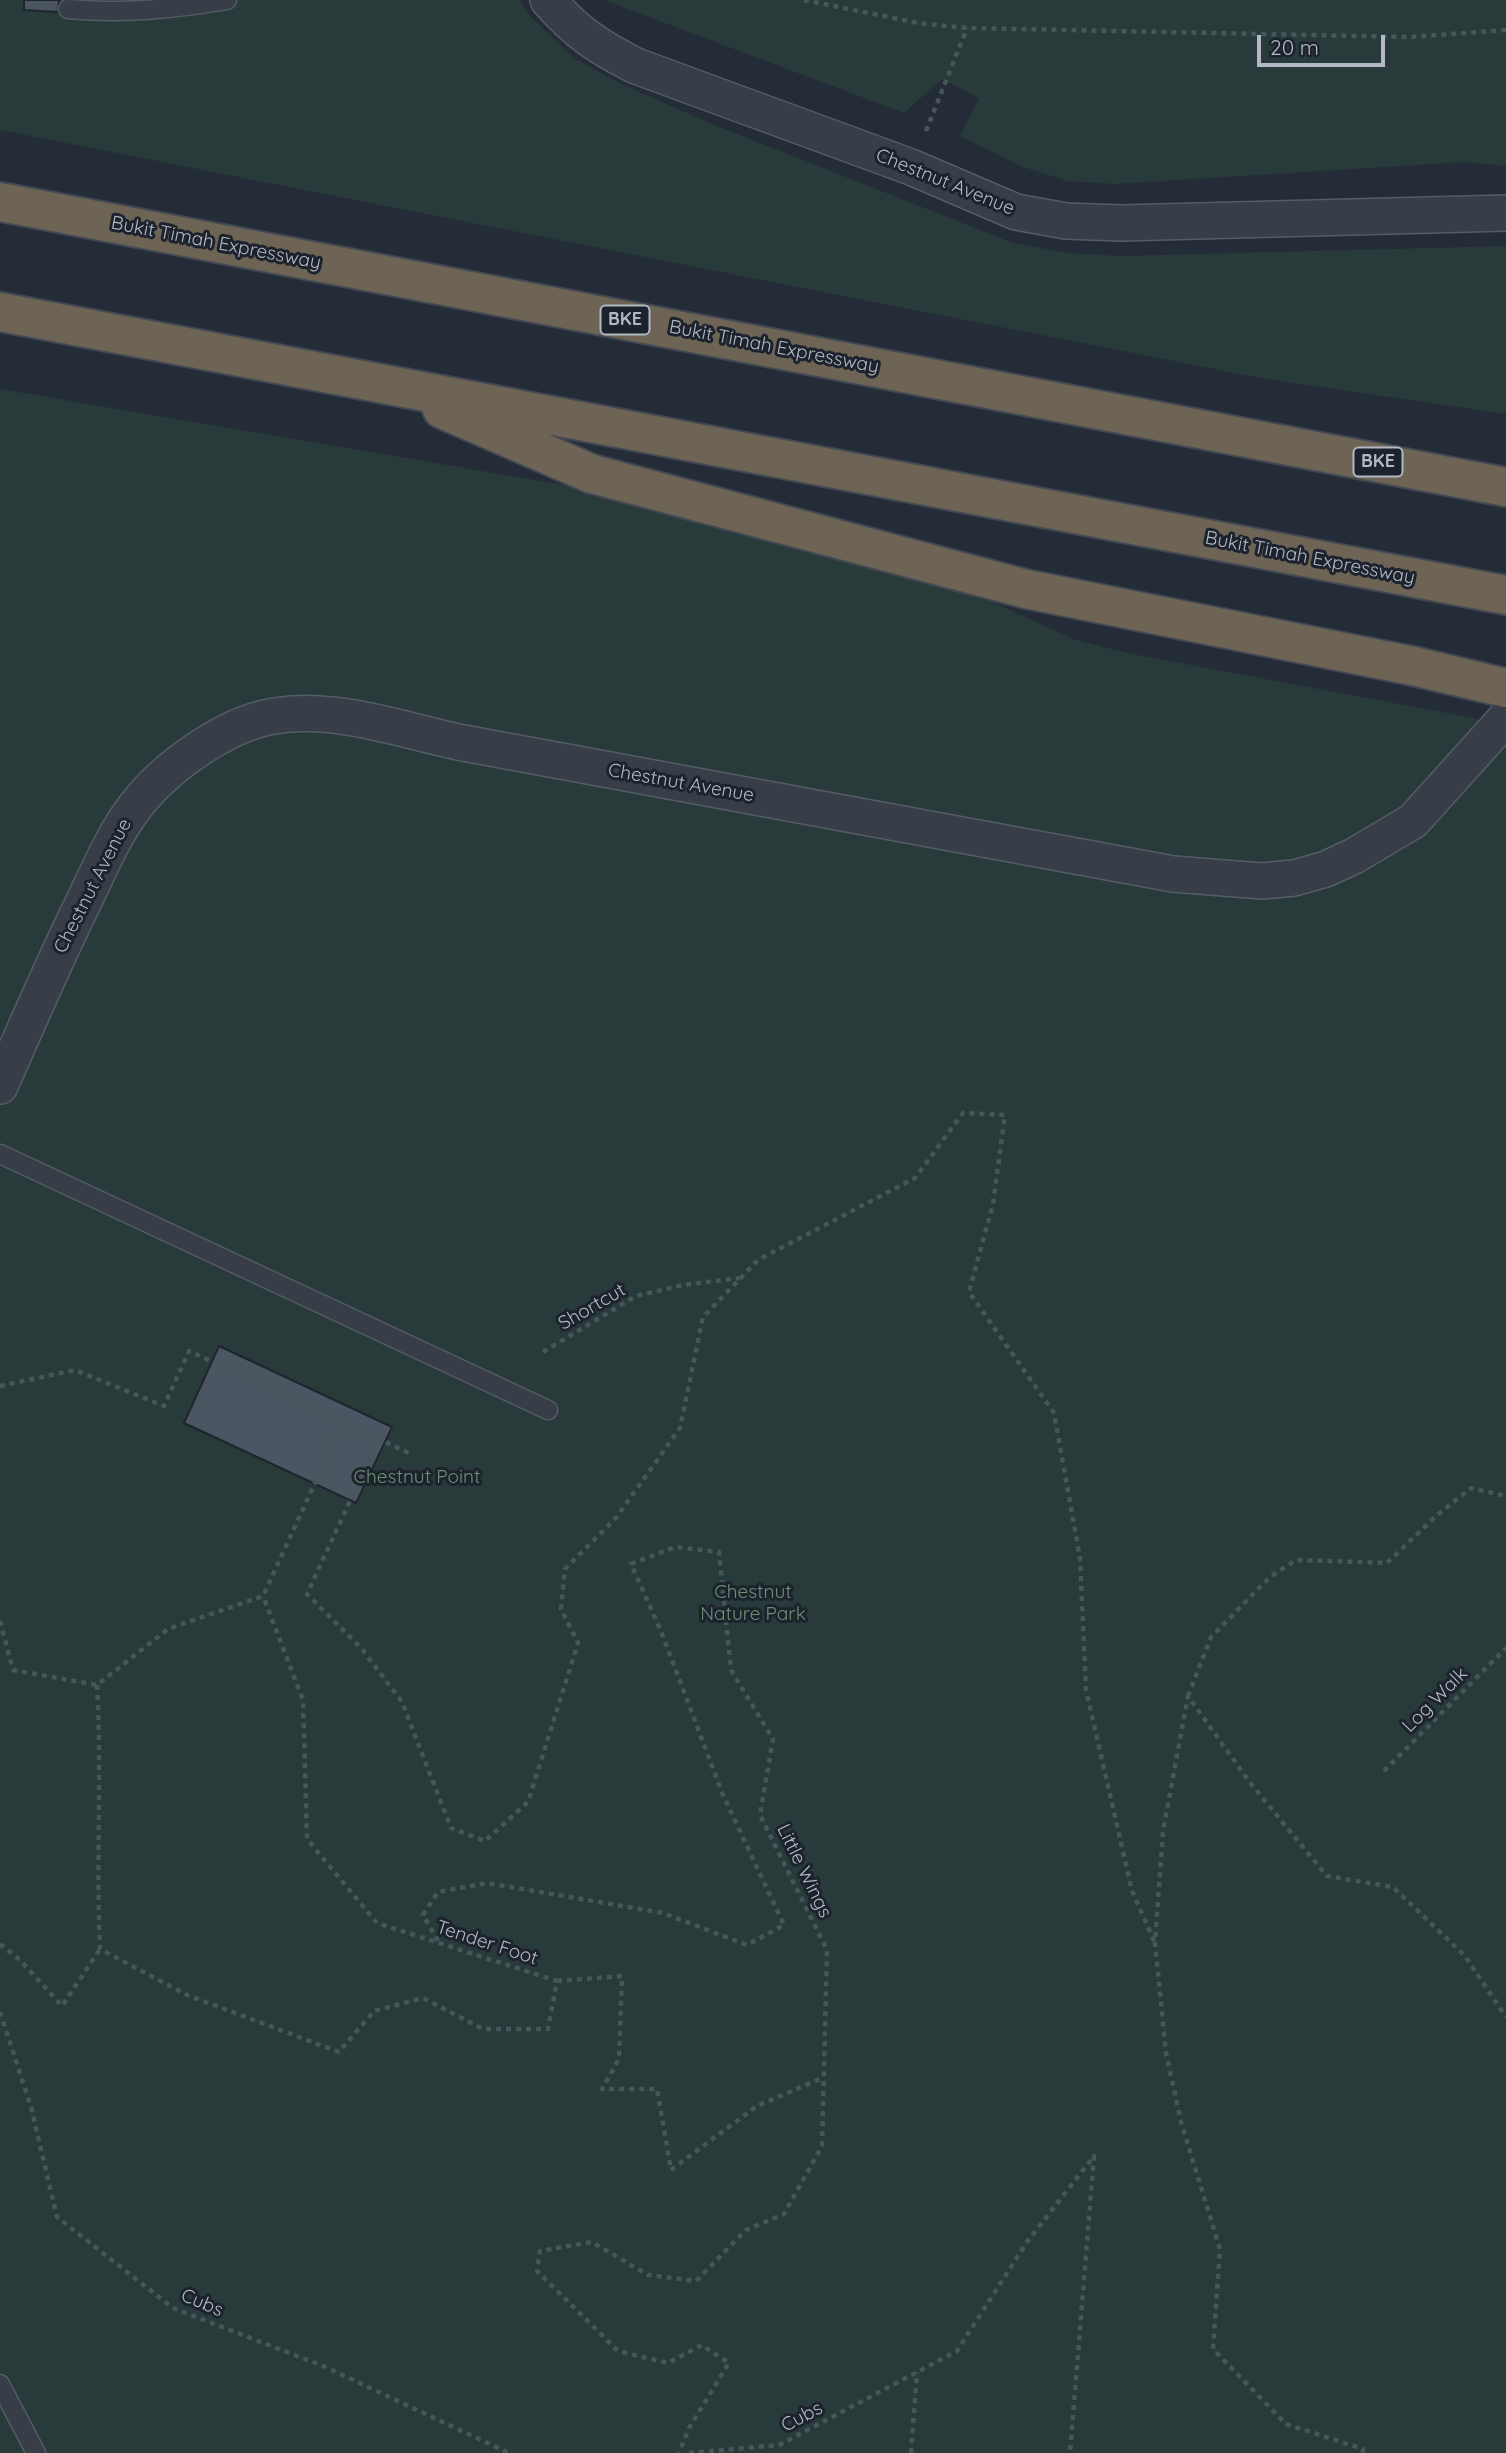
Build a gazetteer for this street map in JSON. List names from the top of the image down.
{
  "streets": {
    "highway": ["Bukit Timah Expressway", "BKE"],
    "street": ["Chestnut Avenue"],
    "path": [
      "Shortcut",
      "Log Walk",
      "Little Wings",
      "Tender Foot",
      "Cubs"
    ]
  },
  "crossings": [
    ["Little Wings", "Tender Foot"]
  ],
  "parks": ["Chestnut Point", "Chestnut Nature Park"],
  "scale_bar": "20 m"
}
